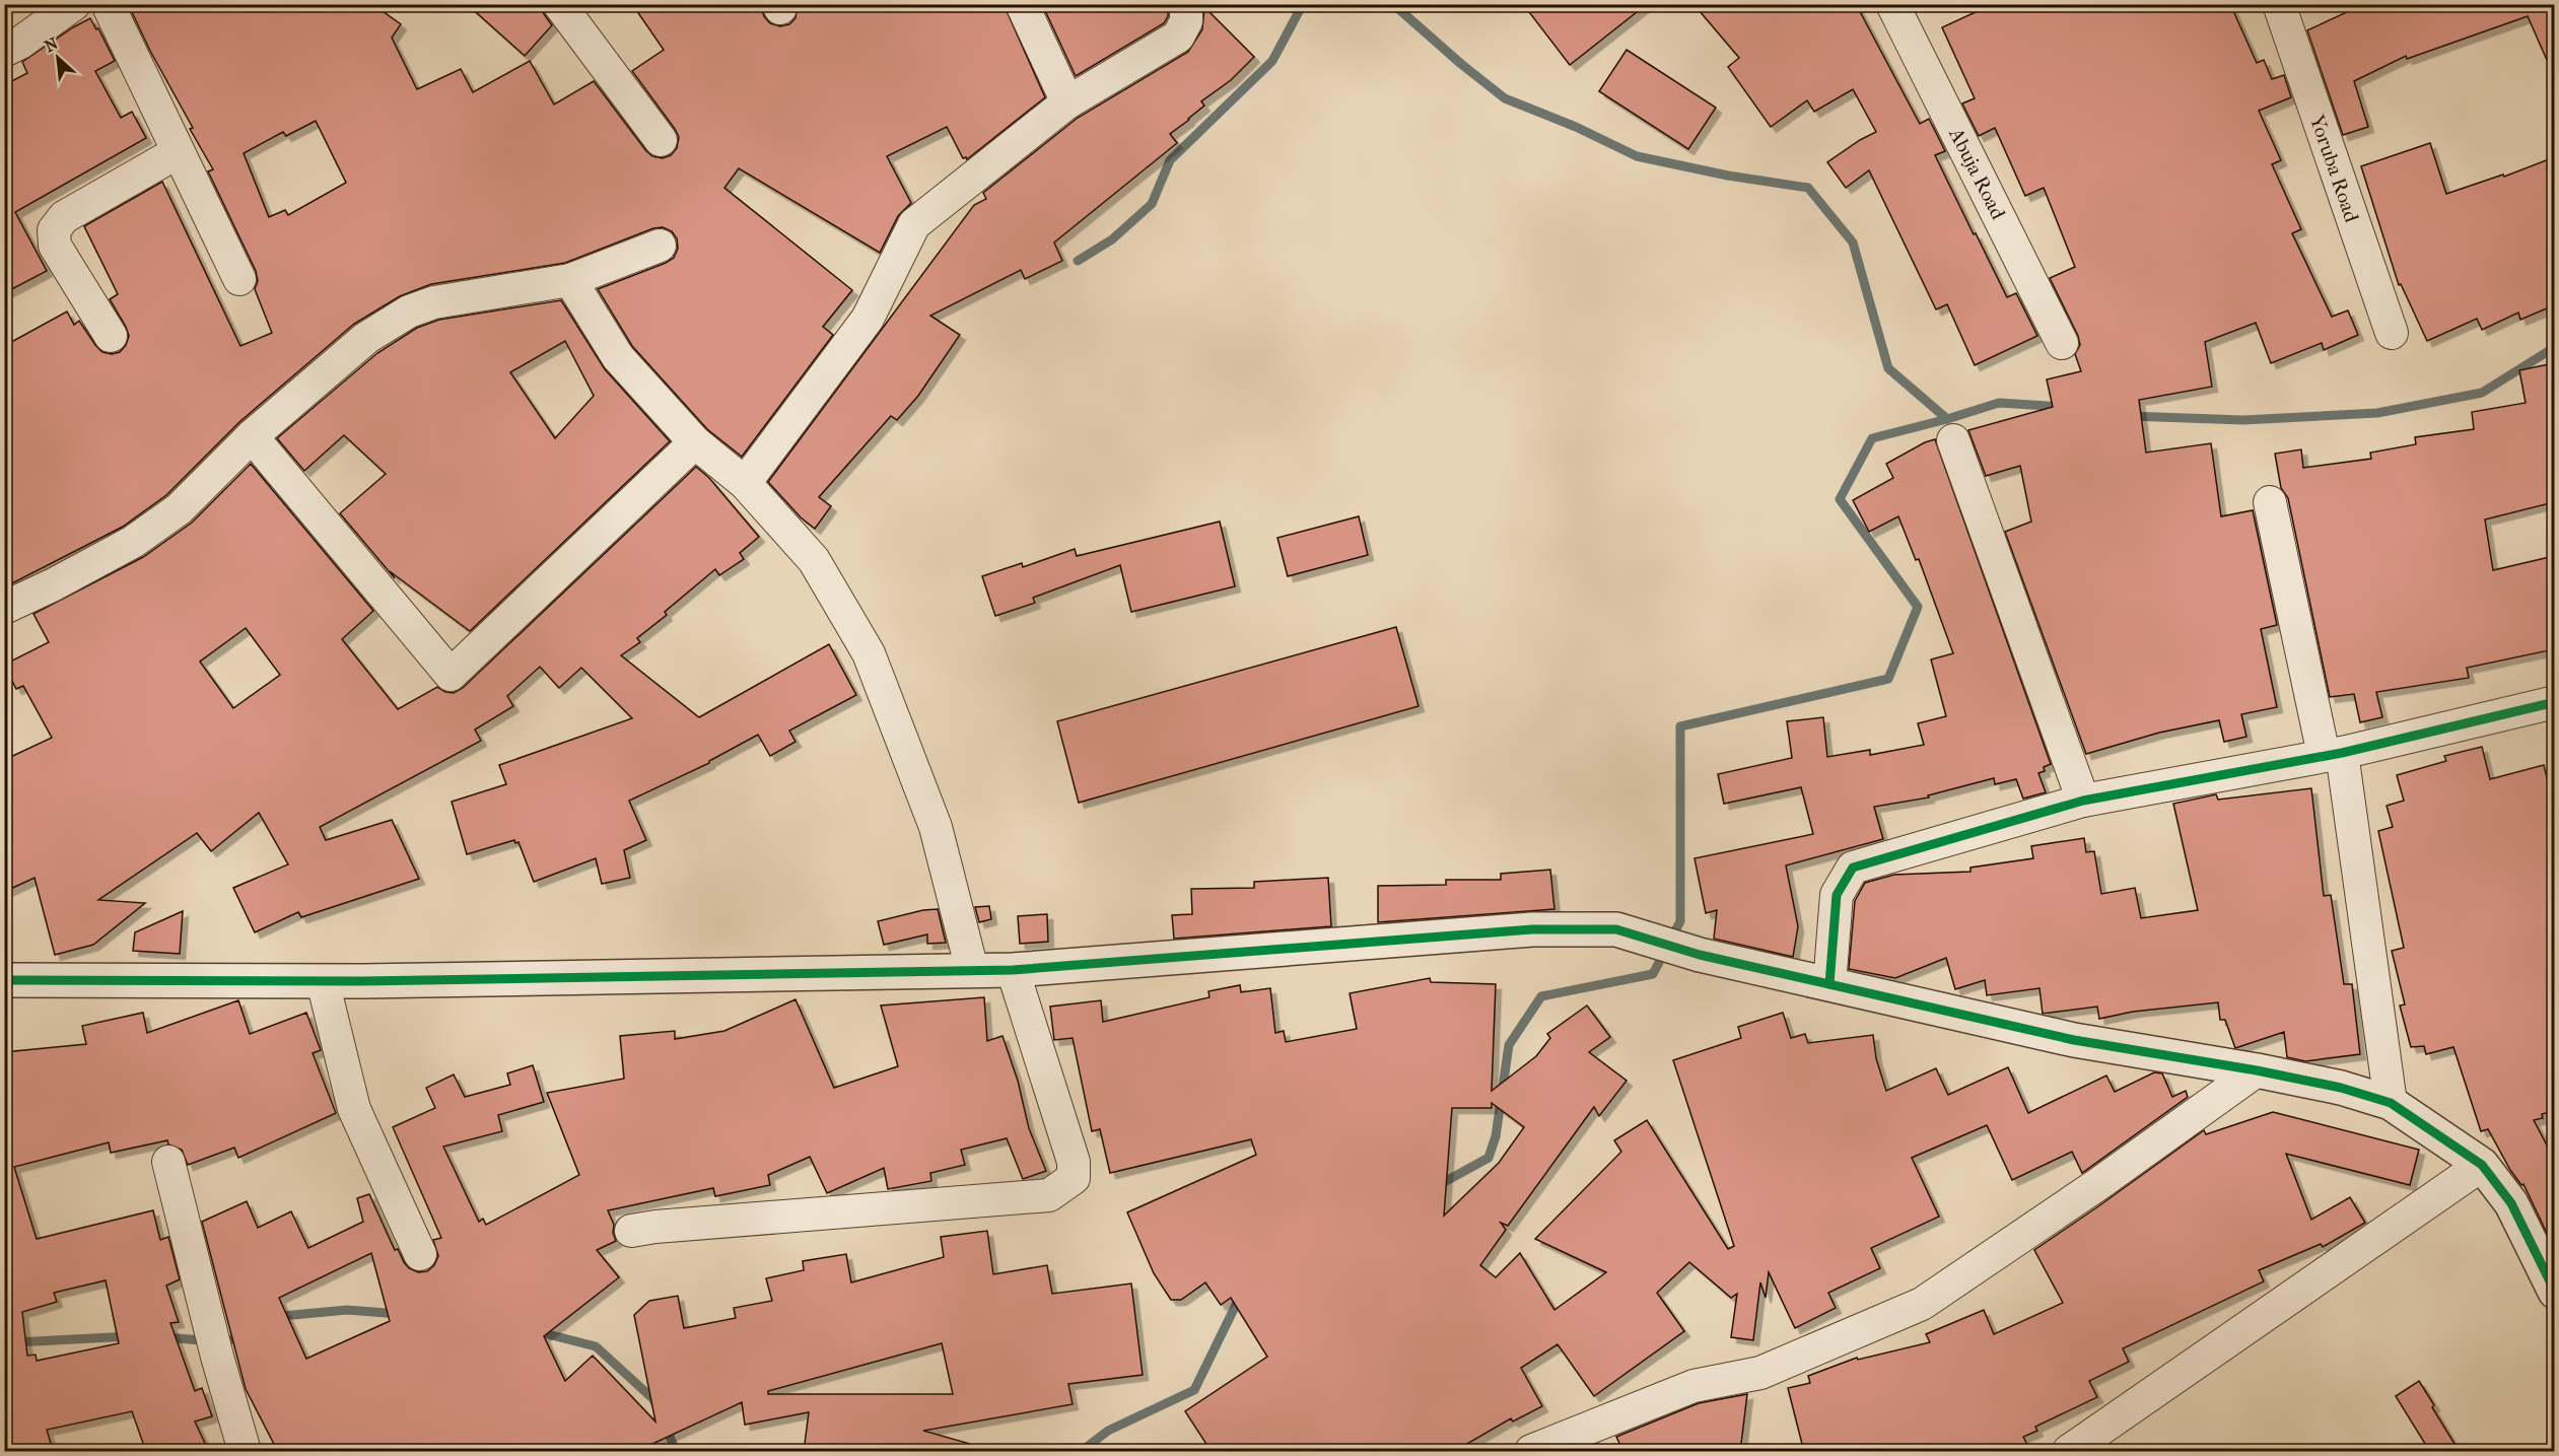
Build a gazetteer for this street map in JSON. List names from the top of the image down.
{
  "streets": {
    "street": ["Yoruba Road", "Abuja Road"]
  },
  "north": "top left"
}
